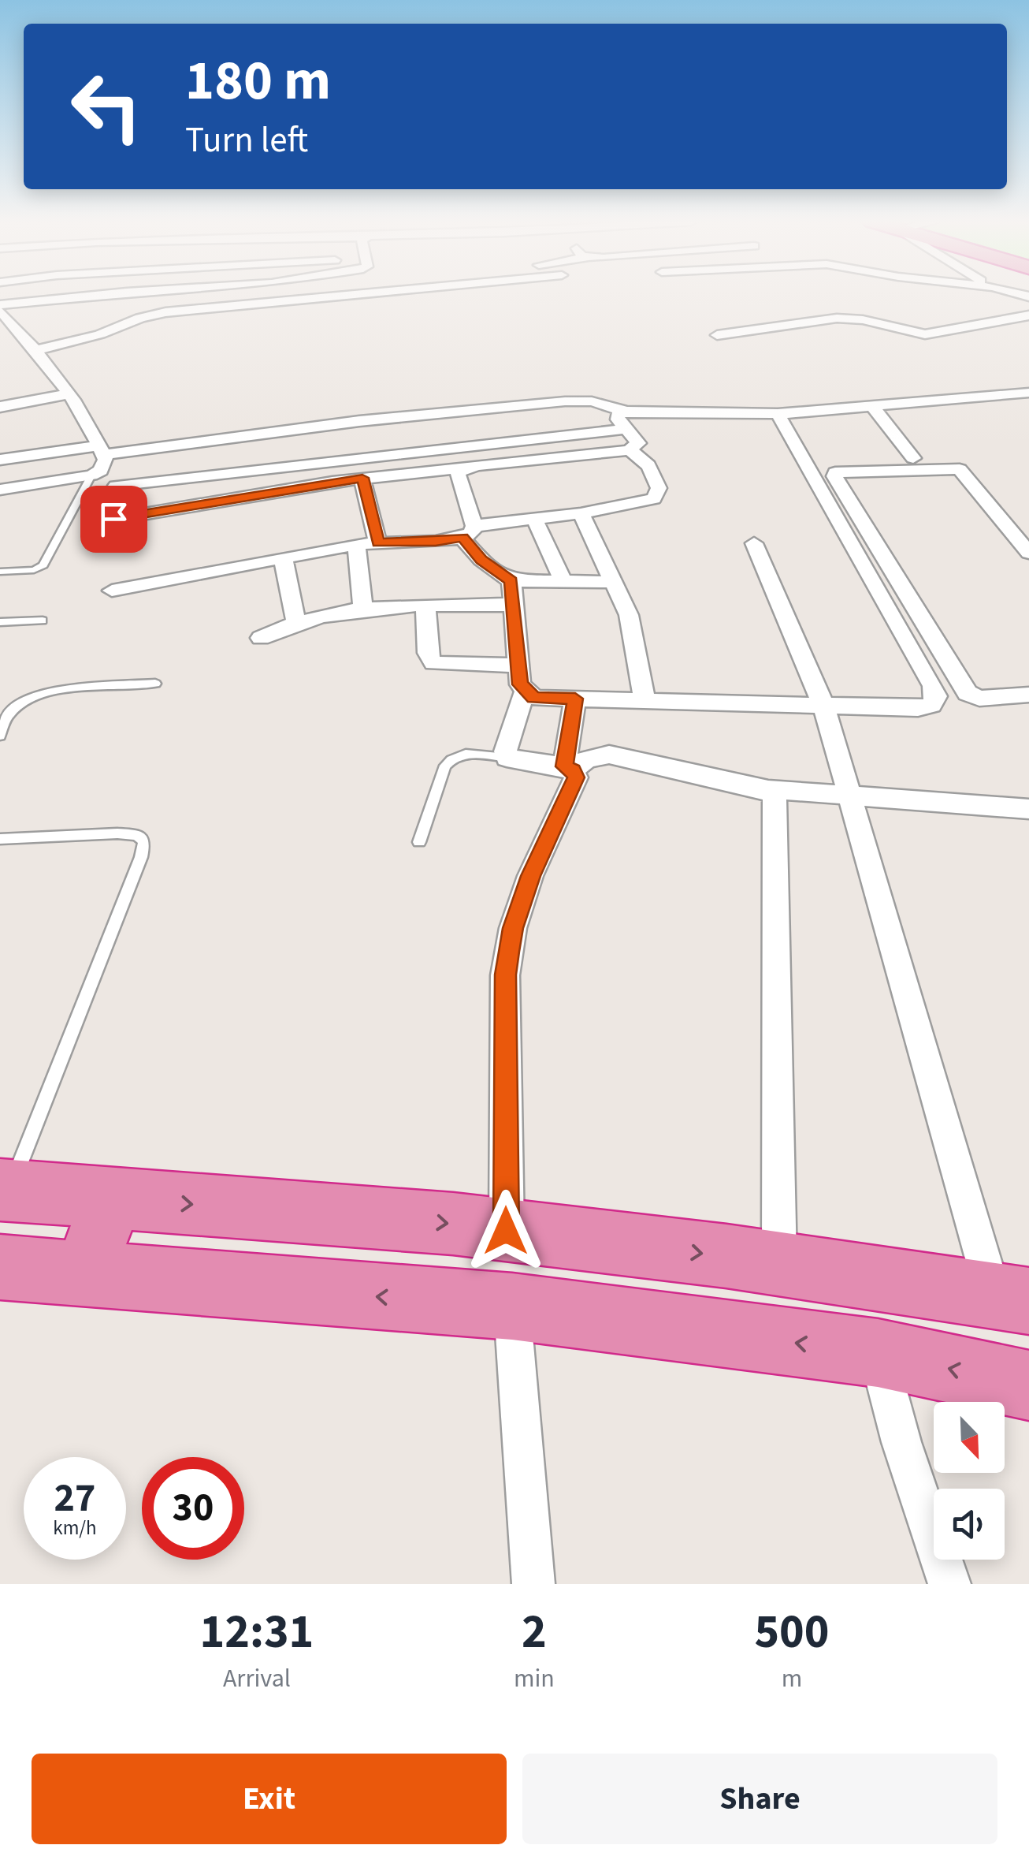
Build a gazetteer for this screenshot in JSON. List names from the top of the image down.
{
  "north": "bottom right",
  "page": {
    "turn": ["180 m", "Turn left"],
    "speed": "27 km/h",
    "limit": "30",
    "eta": [
      "12:31",
      "Arrival",
      "2",
      "min",
      "500",
      "m"
    ],
    "buttons": ["Exit", "Share"]
  }
}
